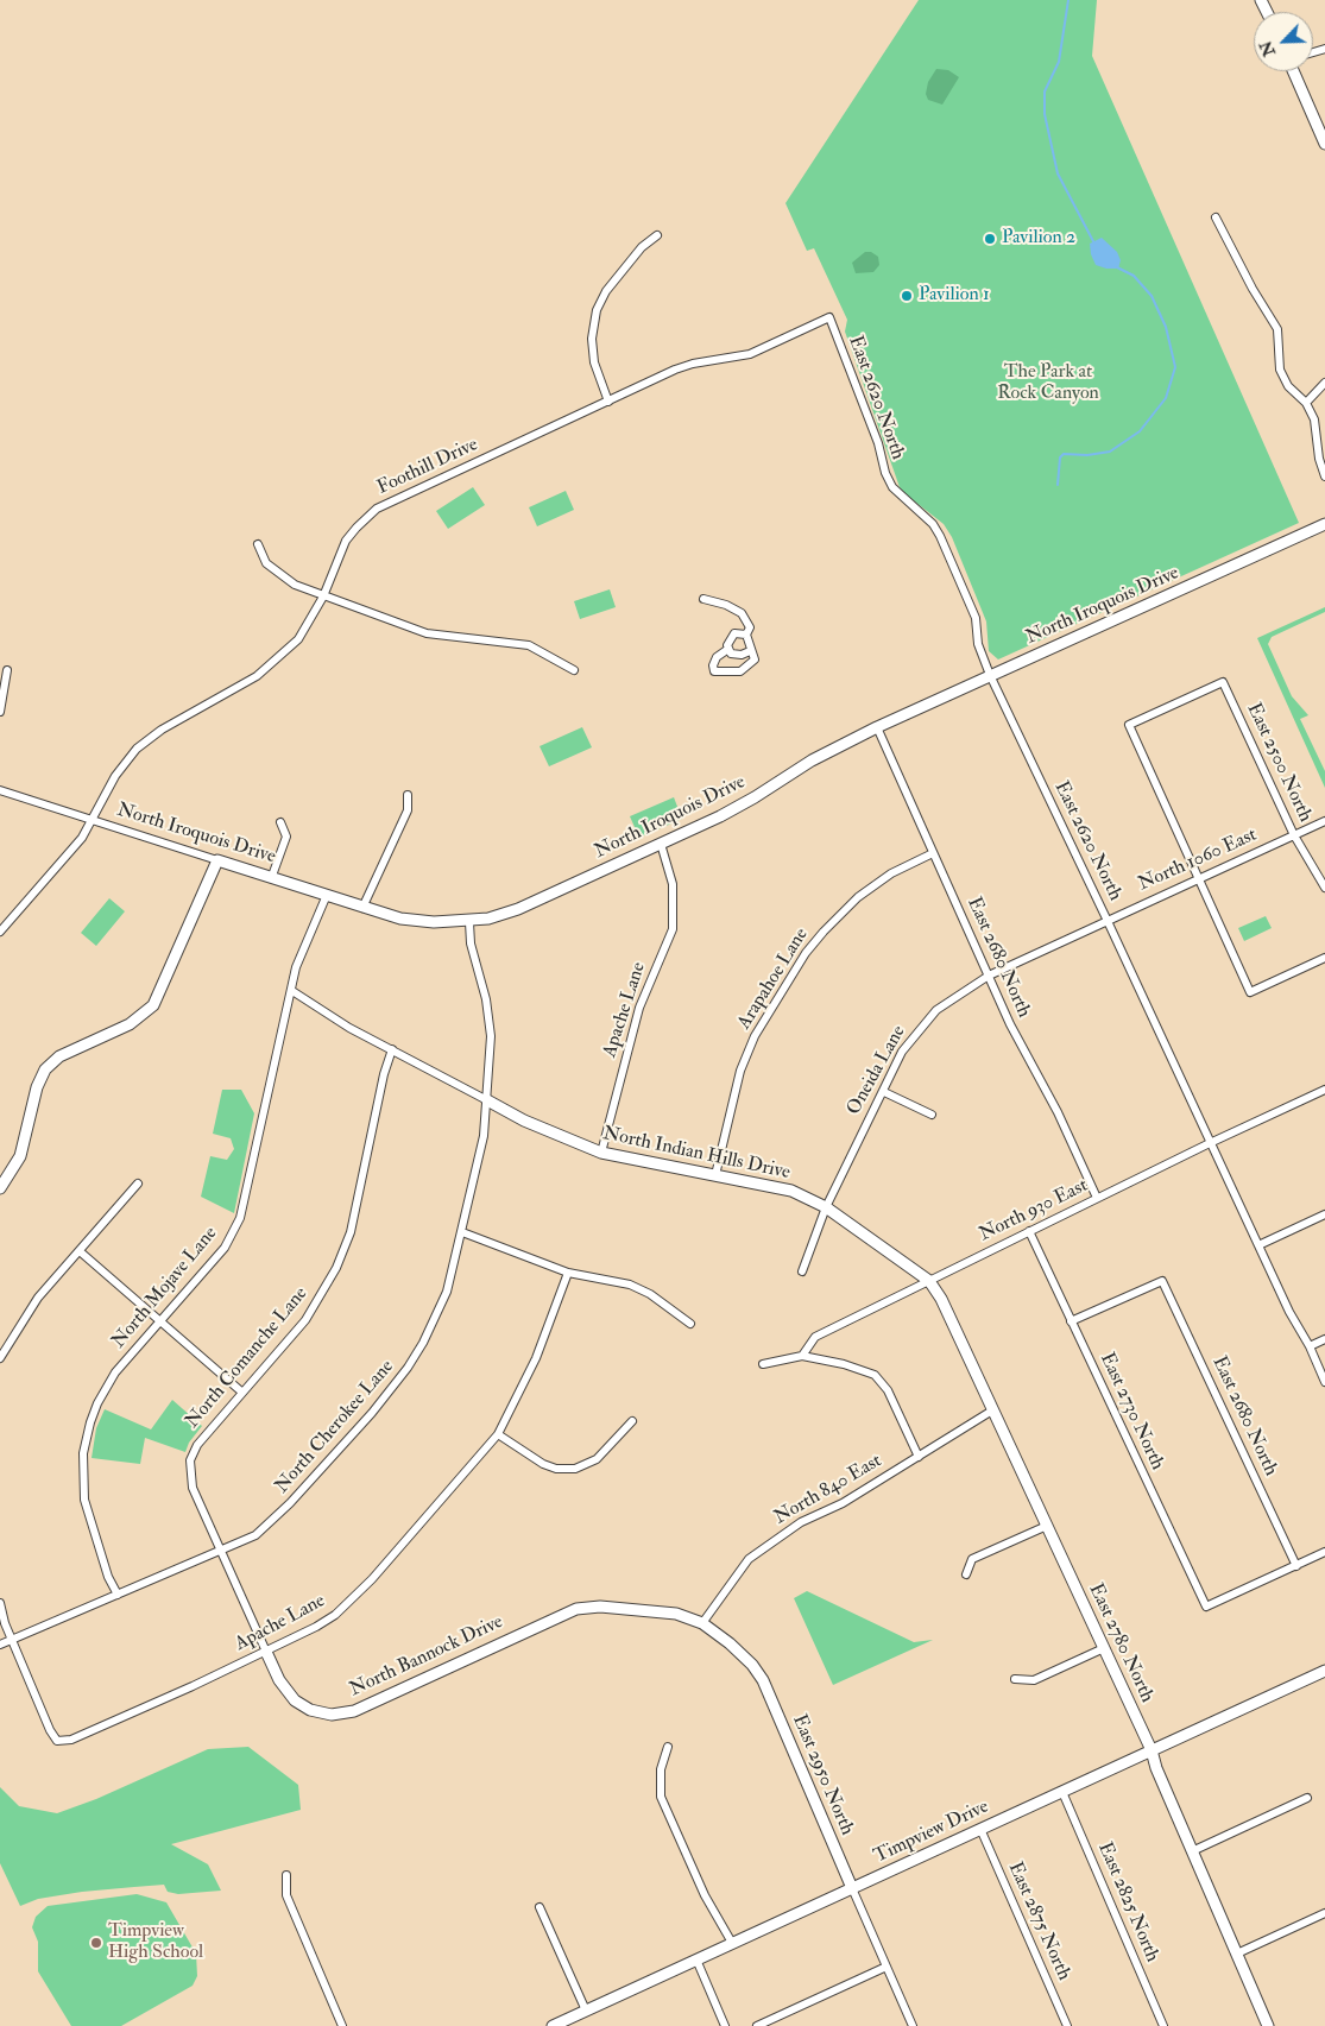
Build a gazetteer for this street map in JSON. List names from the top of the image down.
{
  "streets": {
    "street": [
      "East 2620 North",
      "Foothill Drive",
      "North Iroquois Drive",
      "East 2500 North",
      "North 1060 East",
      "East 2680 North",
      "Arapahoe Lane",
      "Apache Lane",
      "Oneida Lane",
      "North Indian Hills Drive",
      "North 930 East",
      "North Mojave Lane",
      "North Comanche Lane",
      "East 2730 North",
      "North Cherokee Lane",
      "North 840 East",
      "East 2780 North",
      "North Bannock Drive",
      "East 2950 North",
      "Timpview Drive",
      "East 2825 North",
      "East 2875 North"
    ]
  },
  "crossings": [
    ["East 2620 North", "Foothill Drive"],
    ["East 2620 North", "North Iroquois Drive"],
    ["East 2620 North", "North 1060 East"],
    ["East 2620 North", "North 930 East"],
    ["Foothill Drive", "North Iroquois Drive"],
    ["North Iroquois Drive", "East 2680 North"],
    ["North Iroquois Drive", "Apache Lane"],
    ["North Iroquois Drive", "North Mojave Lane"],
    ["North Iroquois Drive", "North Cherokee Lane"],
    ["East 2500 North", "North 1060 East"],
    ["North 1060 East", "East 2680 North"],
    ["North 1060 East", "Oneida Lane"],
    ["East 2680 North", "Arapahoe Lane"],
    ["East 2680 North", "Oneida Lane"],
    ["East 2680 North", "North 930 East"],
    ["East 2680 North", "East 2730 North"],
    ["Arapahoe Lane", "North Indian Hills Drive"],
    ["Apache Lane", "North Indian Hills Drive"],
    ["Apache Lane", "North Cherokee Lane"],
    ["Apache Lane", "North Bannock Drive"],
    ["Oneida Lane", "North Indian Hills Drive"],
    ["North Indian Hills Drive", "North 930 East"],
    ["North Indian Hills Drive", "North Mojave Lane"],
    ["North Indian Hills Drive", "North Comanche Lane"],
    ["North Indian Hills Drive", "North Cherokee Lane"],
    ["North Indian Hills Drive", "East 2780 North"],
    ["North 930 East", "East 2730 North"],
    ["North 930 East", "East 2780 North"],
    ["North Mojave Lane", "North Cherokee Lane"],
    ["North Comanche Lane", "North Cherokee Lane"],
    ["North Comanche Lane", "North Bannock Drive"],
    ["North Cherokee Lane", "North Bannock Drive"],
    ["North 840 East", "East 2780 North"],
    ["North 840 East", "North Bannock Drive"],
    ["North 840 East", "East 2950 North"],
    ["East 2780 North", "Timpview Drive"],
    ["North Bannock Drive", "East 2950 North"],
    ["East 2950 North", "Timpview Drive"],
    ["Timpview Drive", "East 2825 North"],
    ["Timpview Drive", "East 2875 North"]
  ],
  "parks": ["The Park at Rock Canyon"],
  "places": ["Pavilion 2", "Pavilion 1", "Timpview High School"],
  "north": "bottom left"
}
